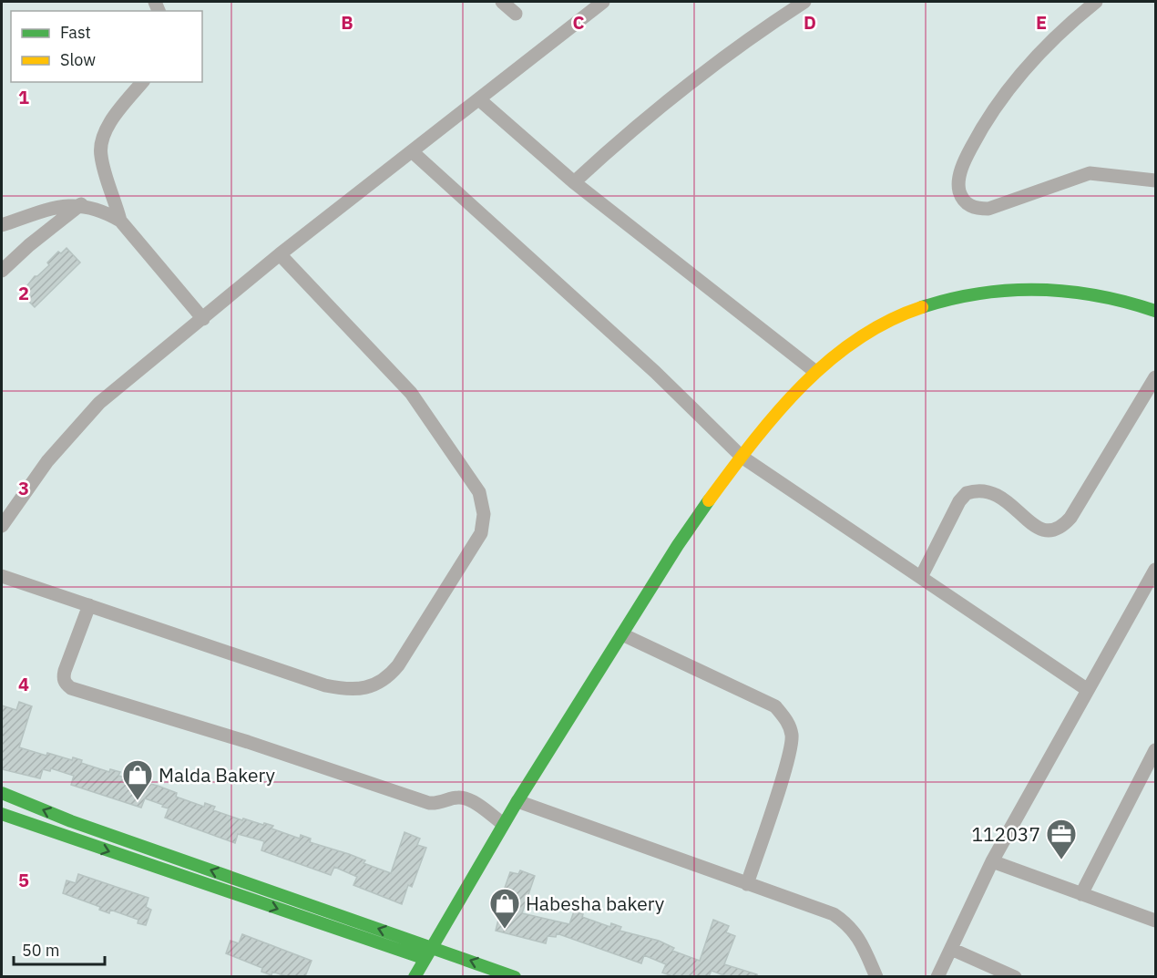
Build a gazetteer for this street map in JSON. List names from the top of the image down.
{
  "places": {
    "shop": ["Malda Bakery", "Habesha bakery"],
    "office": ["112037"]
  },
  "legend": ["Fast", "Slow"],
  "scale_bar": "50 m",
  "grid": {
    "columns": [
      "B",
      "C",
      "D",
      "E"
    ],
    "rows": [
      "1",
      "2",
      "3",
      "4",
      "5"
    ]
  }
}
